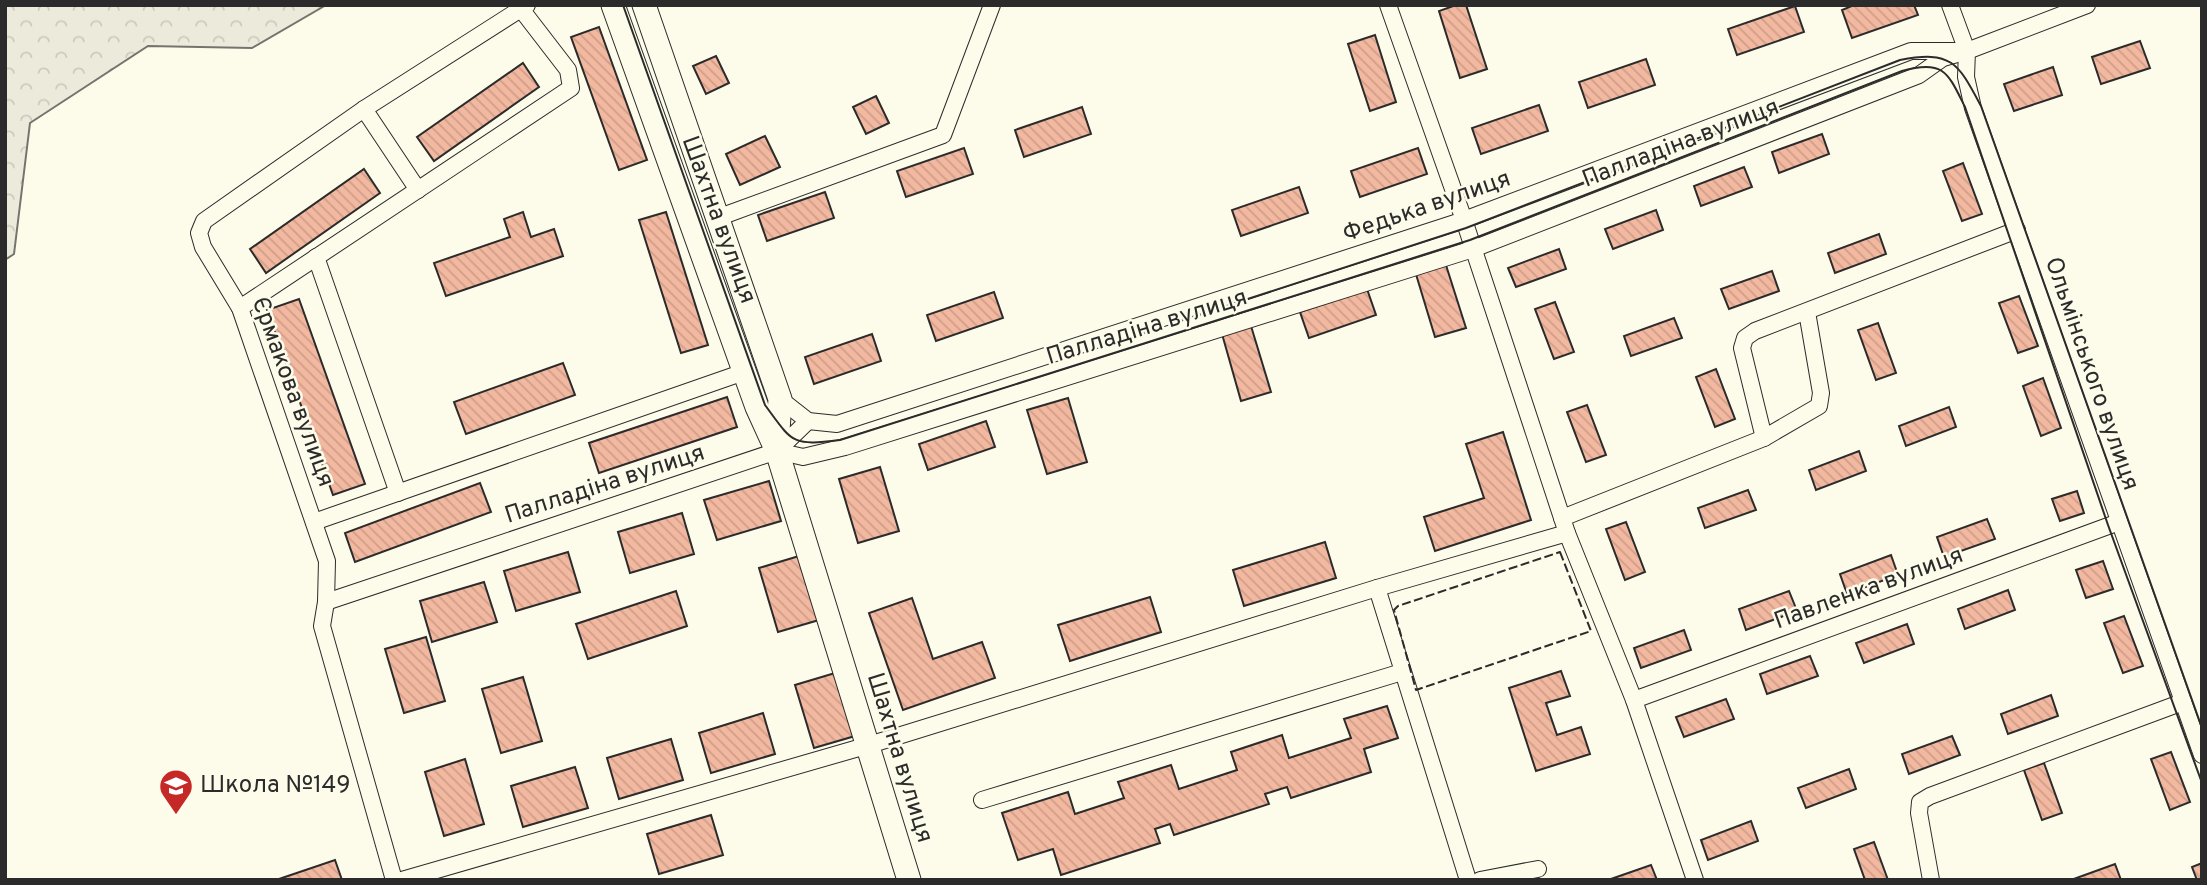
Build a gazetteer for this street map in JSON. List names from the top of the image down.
{
  "streets": {
    "main road": ["Шахтна вулиця"],
    "street": [
      "Палладіна вулиця",
      "Федька вулиця",
      "Ольмінського вулиця",
      "Єрмакова вулиця",
      "Павленка вулиця"
    ]
  },
  "crossings": [
    ["Палладіна вулиця", "Федька вулиця"],
    ["Палладіна вулиця", "Шахтна вулиця"],
    ["Палладіна вулиця", "Ольмінського вулиця"],
    ["Палладіна вулиця", "Єрмакова вулиця"],
    ["Федька вулиця", "Ольмінського вулиця"],
    ["Ольмінського вулиця", "Павленка вулиця"]
  ],
  "places": {
    "school or university": ["Школа №149"]
  }
}
